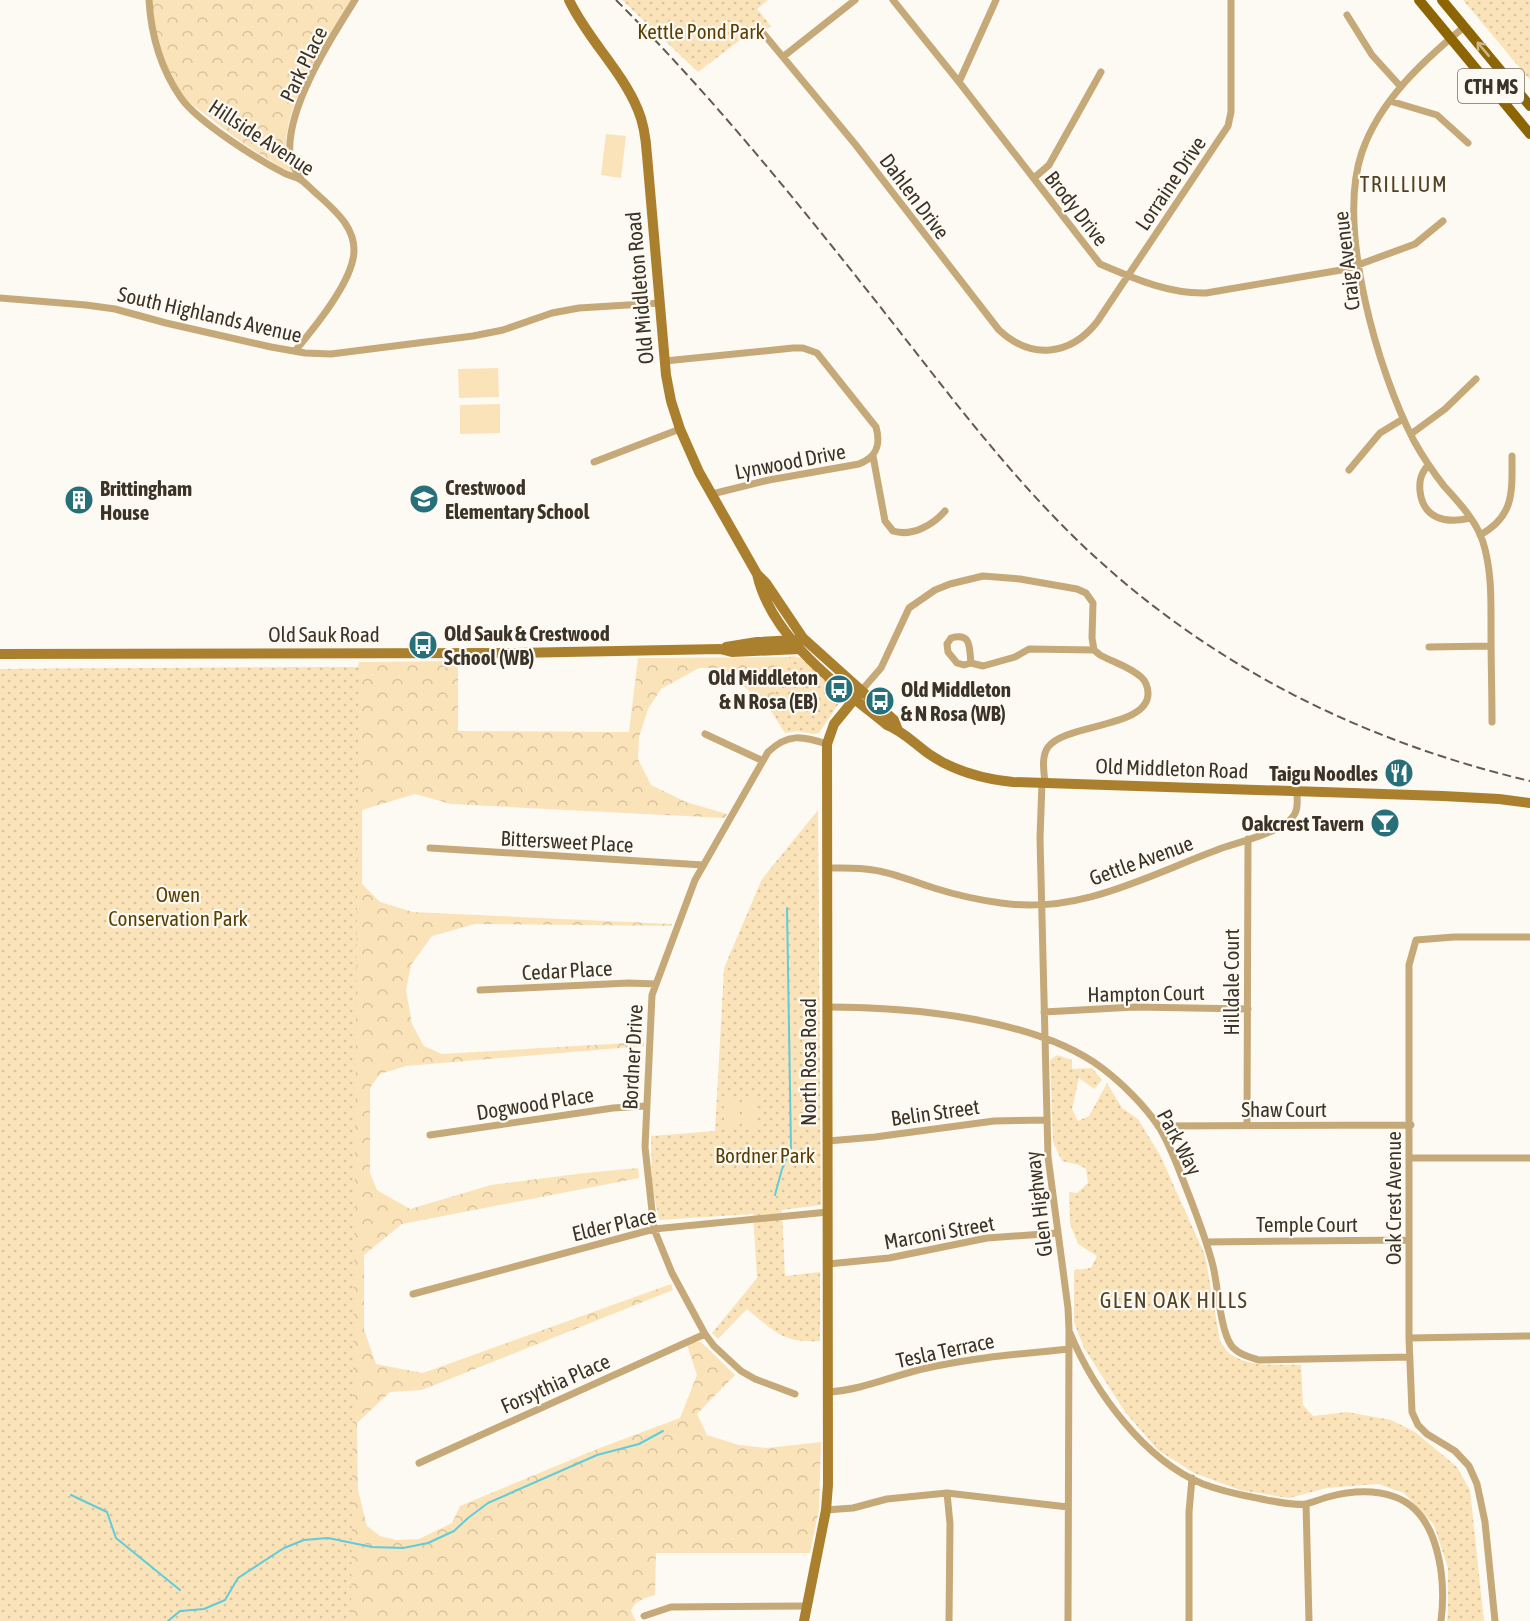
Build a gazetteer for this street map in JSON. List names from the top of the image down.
{
  "streets": {
    "main road": ["CTH MS"],
    "street": [
      "Park Place",
      "Hillside Avenue",
      "Lorraine Drive",
      "Dahlen Drive",
      "Brody Drive",
      "Craig Avenue",
      "Old Middleton Road",
      "South Highlands Avenue",
      "Lynwood Drive",
      "Old Sauk Road",
      "Bittersweet Place",
      "Gettle Avenue",
      "Cedar Place",
      "Hilldale Court",
      "Hampton Court",
      "Bordner Drive",
      "North Rosa Road",
      "Dogwood Place",
      "Shaw Court",
      "Belin Street",
      "Park Way",
      "Oak Crest Avenue",
      "Glen Highway",
      "Elder Place",
      "Temple Court",
      "Marconi Street",
      "Tesla Terrace",
      "Forsythia Place"
    ]
  },
  "crossings": [
    ["Park Place", "Hillside Avenue"],
    ["CTH MS", "Craig Avenue"],
    ["Hillside Avenue", "South Highlands Avenue"],
    ["Lorraine Drive", "Dahlen Drive"],
    ["Lorraine Drive", "Brody Drive"],
    ["Brody Drive", "Craig Avenue"],
    ["Old Middleton Road", "South Highlands Avenue"],
    ["Old Middleton Road", "Lynwood Drive"],
    ["Old Middleton Road", "Old Sauk Road"],
    ["Old Middleton Road", "Gettle Avenue"],
    ["Old Middleton Road", "North Rosa Road"],
    ["Old Middleton Road", "Glen Highway"],
    ["Bittersweet Place", "Bordner Drive"],
    ["Gettle Avenue", "Hilldale Court"],
    ["Gettle Avenue", "North Rosa Road"],
    ["Gettle Avenue", "Glen Highway"],
    ["Cedar Place", "Bordner Drive"],
    ["Hilldale Court", "Hampton Court"],
    ["Hilldale Court", "Shaw Court"],
    ["Hampton Court", "Glen Highway"],
    ["Bordner Drive", "North Rosa Road"],
    ["Bordner Drive", "Dogwood Place"],
    ["Bordner Drive", "Elder Place"],
    ["Bordner Drive", "Forsythia Place"],
    ["North Rosa Road", "Belin Street"],
    ["North Rosa Road", "Park Way"],
    ["North Rosa Road", "Elder Place"],
    ["North Rosa Road", "Marconi Street"],
    ["North Rosa Road", "Tesla Terrace"],
    ["Shaw Court", "Park Way"],
    ["Shaw Court", "Oak Crest Avenue"],
    ["Belin Street", "Glen Highway"],
    ["Park Way", "Oak Crest Avenue"],
    ["Park Way", "Glen Highway"],
    ["Park Way", "Temple Court"],
    ["Oak Crest Avenue", "Temple Court"],
    ["Glen Highway", "Marconi Street"],
    ["Glen Highway", "Tesla Terrace"]
  ],
  "districts": ["TRILLIUM", "GLEN OAK HILLS"],
  "parks": ["Kettle Pond Park", "Owen Conservation Park", "Bordner Park"],
  "places": {
    "school or university": ["Crestwood Elementary School"],
    "building": ["Brittingham House"],
    "bus stop": ["Old Sauk & Crestwood School (WB)", "Old Middleton & N Rosa (EB)", "Old Middleton & N Rosa (WB)"],
    "restaurant": ["Taigu Noodles"],
    "bar": ["Oakcrest Tavern"]
  }
}
